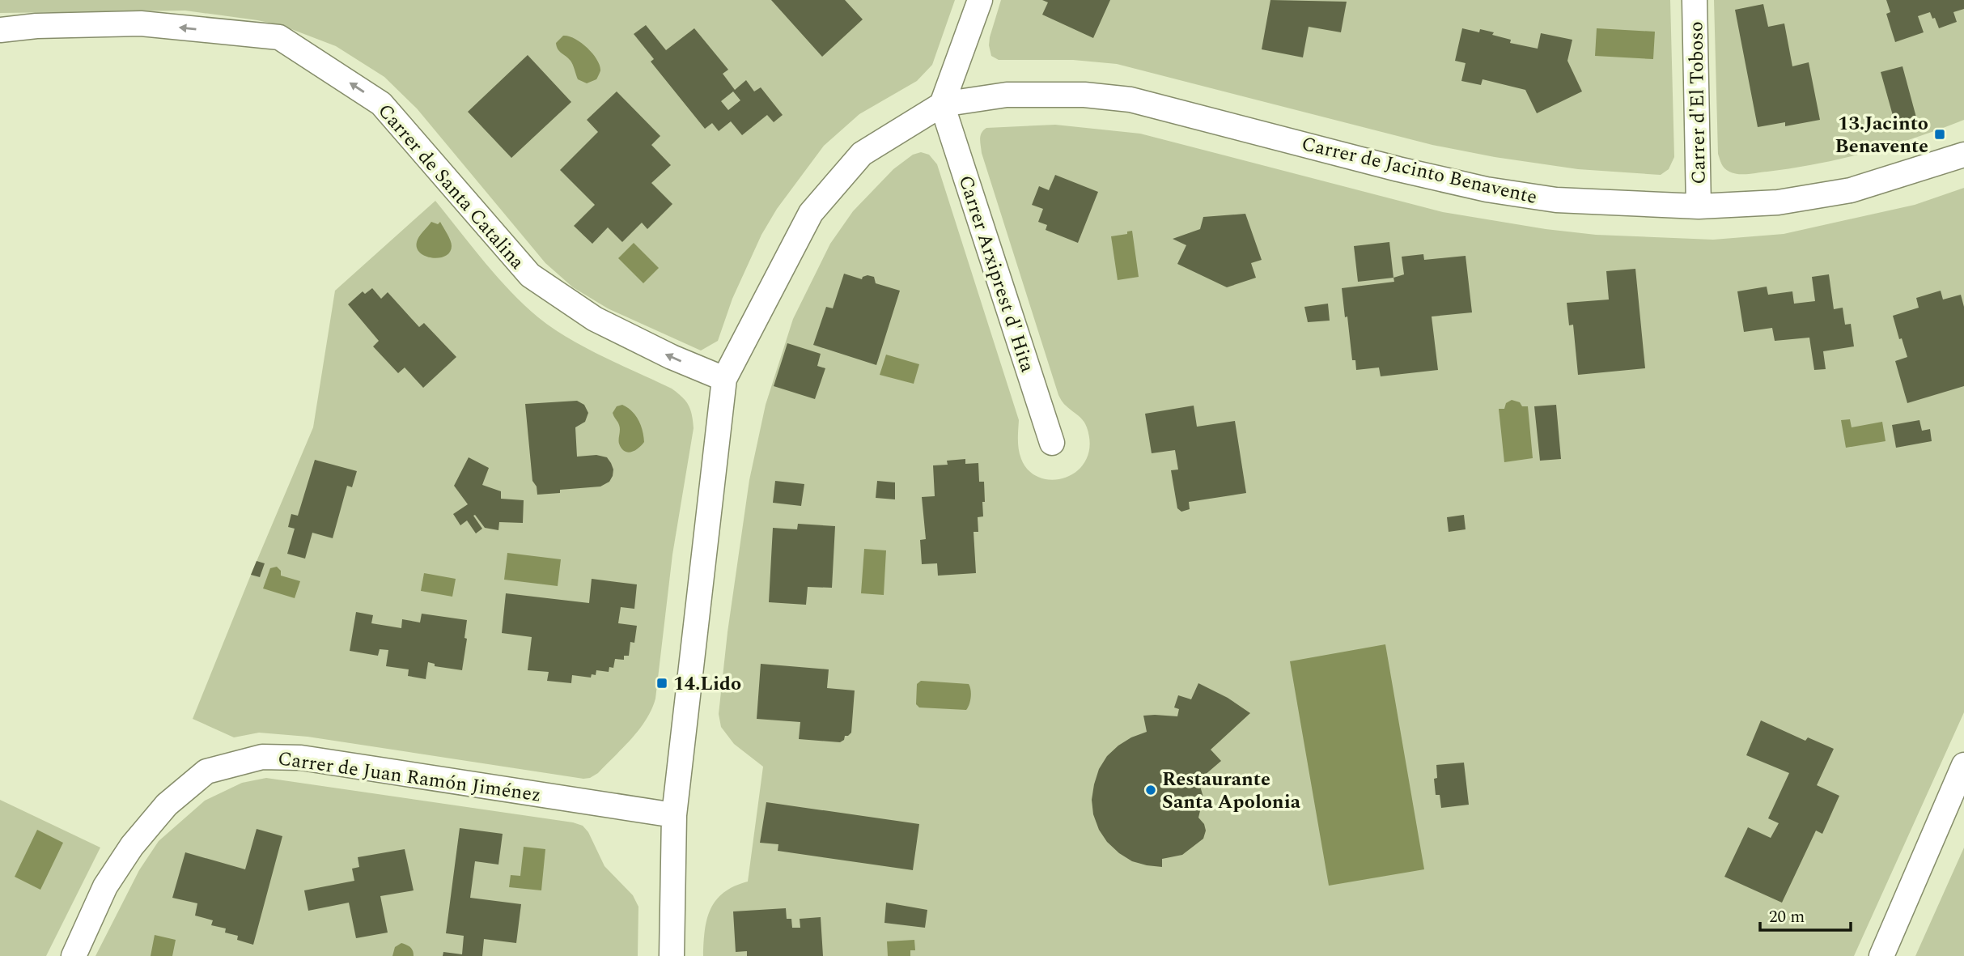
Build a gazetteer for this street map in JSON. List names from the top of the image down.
{
  "streets": {
    "street": [
      "Carrer d'El Toboso",
      "Carrer de Jacinto Benavente",
      "Carrer de Santa Catalina",
      "Carrer Arxiprest d' Hita",
      "Carrer de Juan Ramón Jiménez"
    ]
  },
  "crossings": [
    ["Carrer d'El Toboso", "Carrer de Jacinto Benavente"],
    ["Carrer de Jacinto Benavente", "Carrer Arxiprest d' Hita"]
  ],
  "one_way": ["Carrer de Santa Catalina"],
  "places": {
    "transit": ["13.Jacinto Benavente", "14.Lido"],
    "other": ["Restaurante Santa Apolonia"]
  },
  "scale_bar": "20 m"
}
